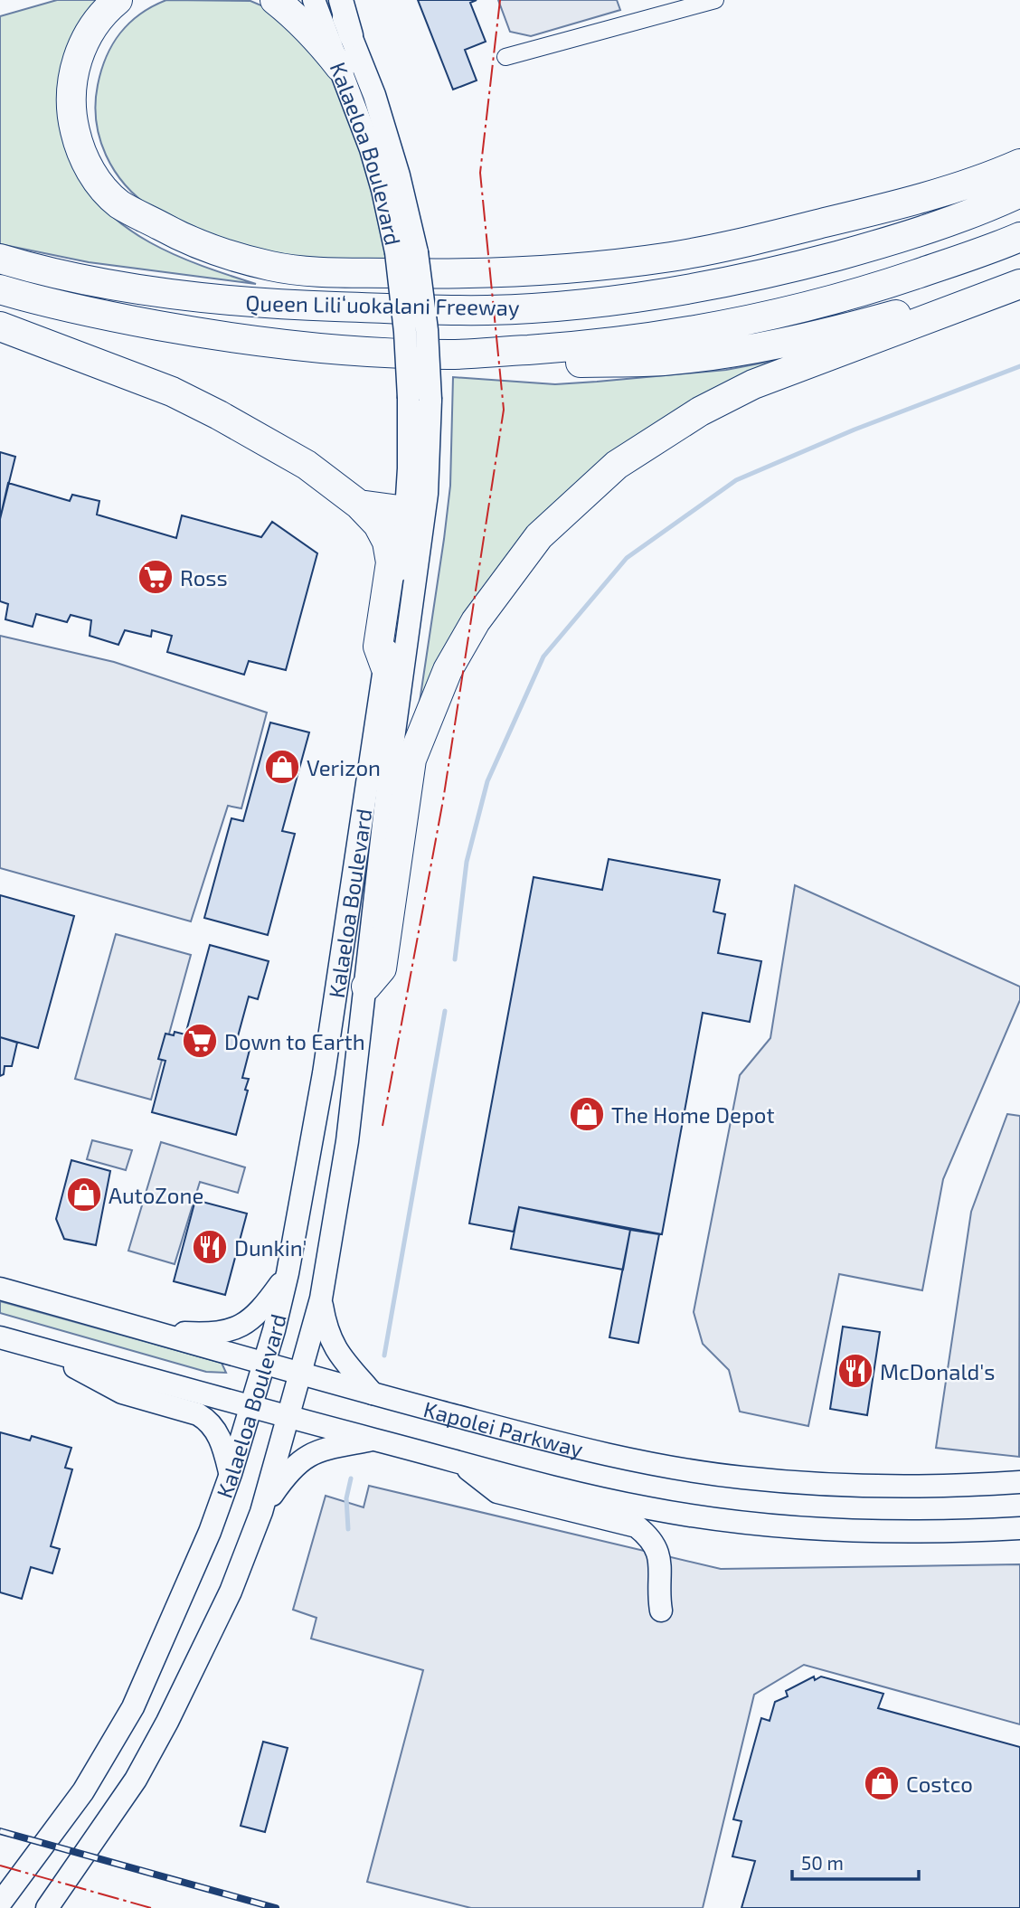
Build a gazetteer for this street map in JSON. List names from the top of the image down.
{
  "streets": {
    "highway": ["Queen Liliʻuokalani Freeway"],
    "main road": ["Kalaeloa Boulevard", "Kapolei Parkway"]
  },
  "crossings": [
    ["Kalaeloa Boulevard", "Kapolei Parkway"]
  ],
  "places": {
    "supermarket": ["Ross", "Down to Earth"],
    "shop": [
      "Verizon",
      "The Home Depot",
      "AutoZone",
      "Costco"
    ],
    "restaurant": ["Dunkin'", "McDonald's"]
  },
  "scale_bar": "50 m"
}
